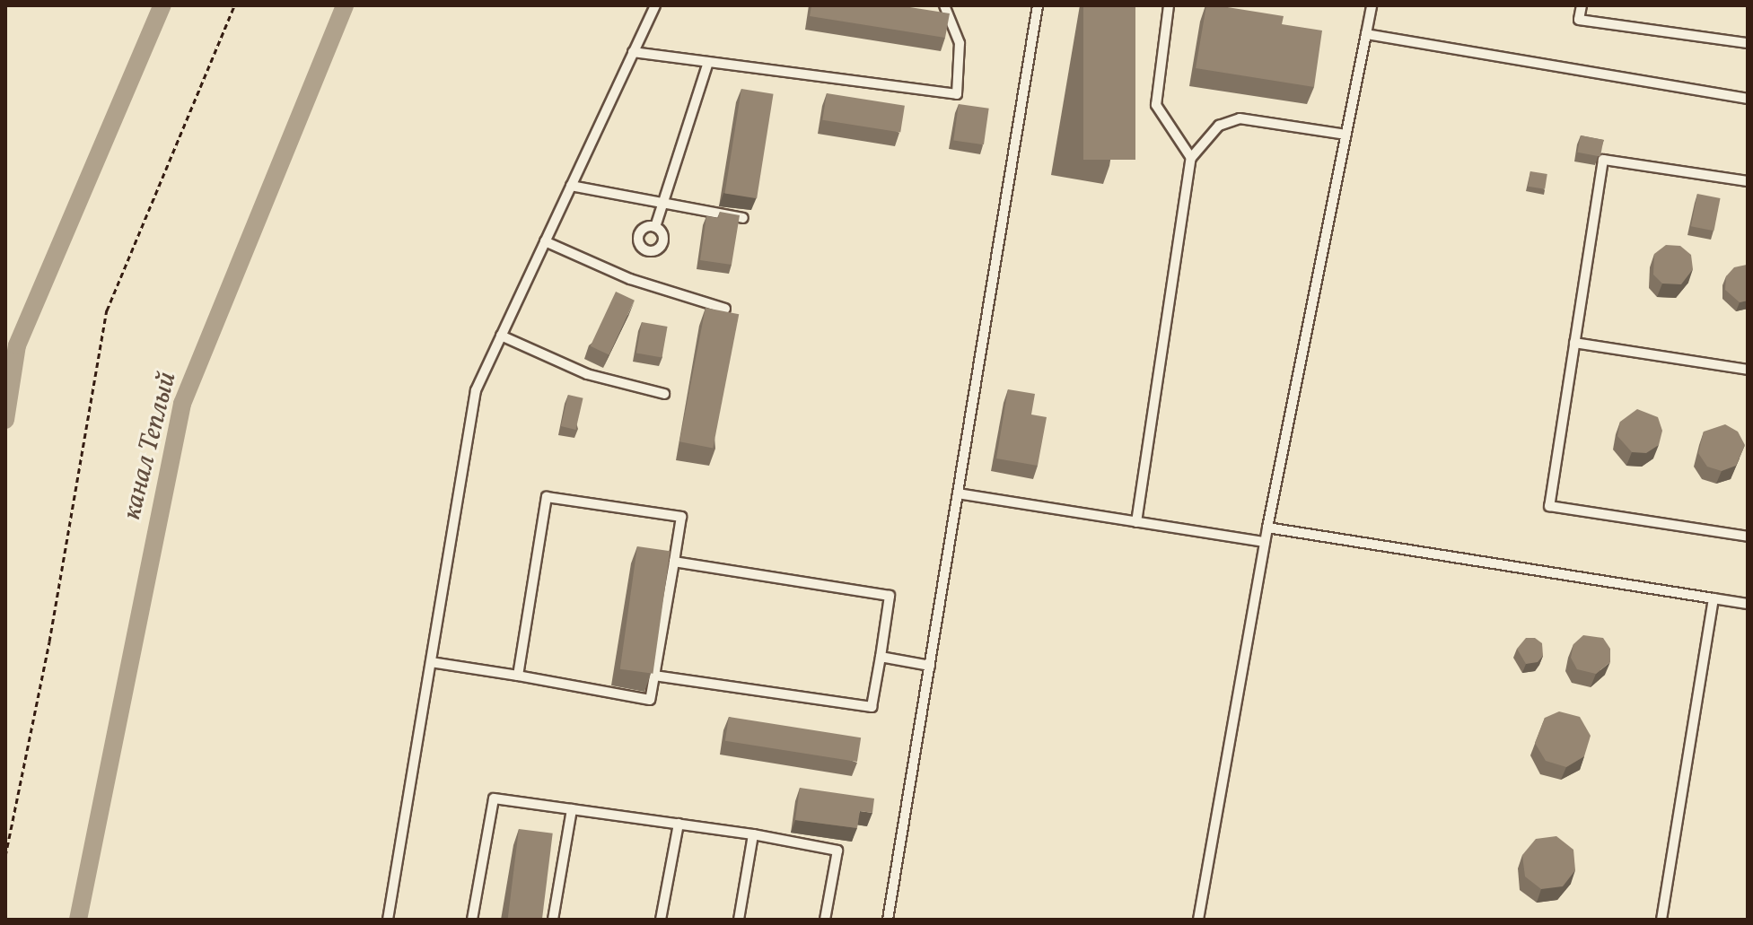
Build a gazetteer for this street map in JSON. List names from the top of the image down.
{
  "water": ["канал Теплый"]
}
